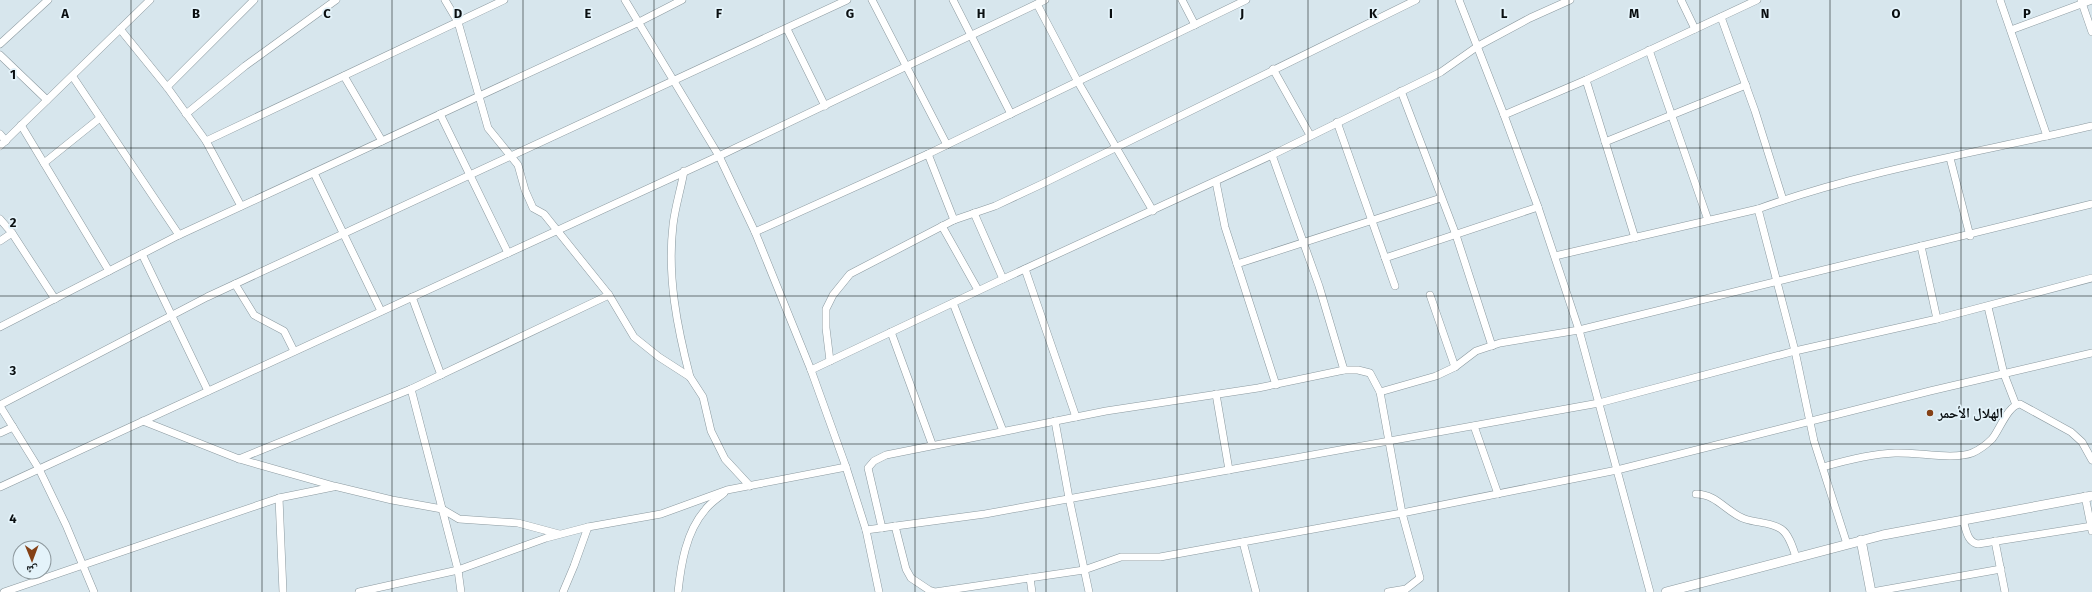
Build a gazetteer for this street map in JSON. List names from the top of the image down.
{
  "places": ["الهلال الأحمر"],
  "north": "bottom",
  "grid": {
    "columns": [
      "A",
      "B",
      "C",
      "D",
      "E",
      "F",
      "G",
      "H",
      "I",
      "J",
      "K",
      "L",
      "M",
      "N",
      "O",
      "P"
    ],
    "rows": [
      "1",
      "2",
      "3",
      "4"
    ]
  }
}
